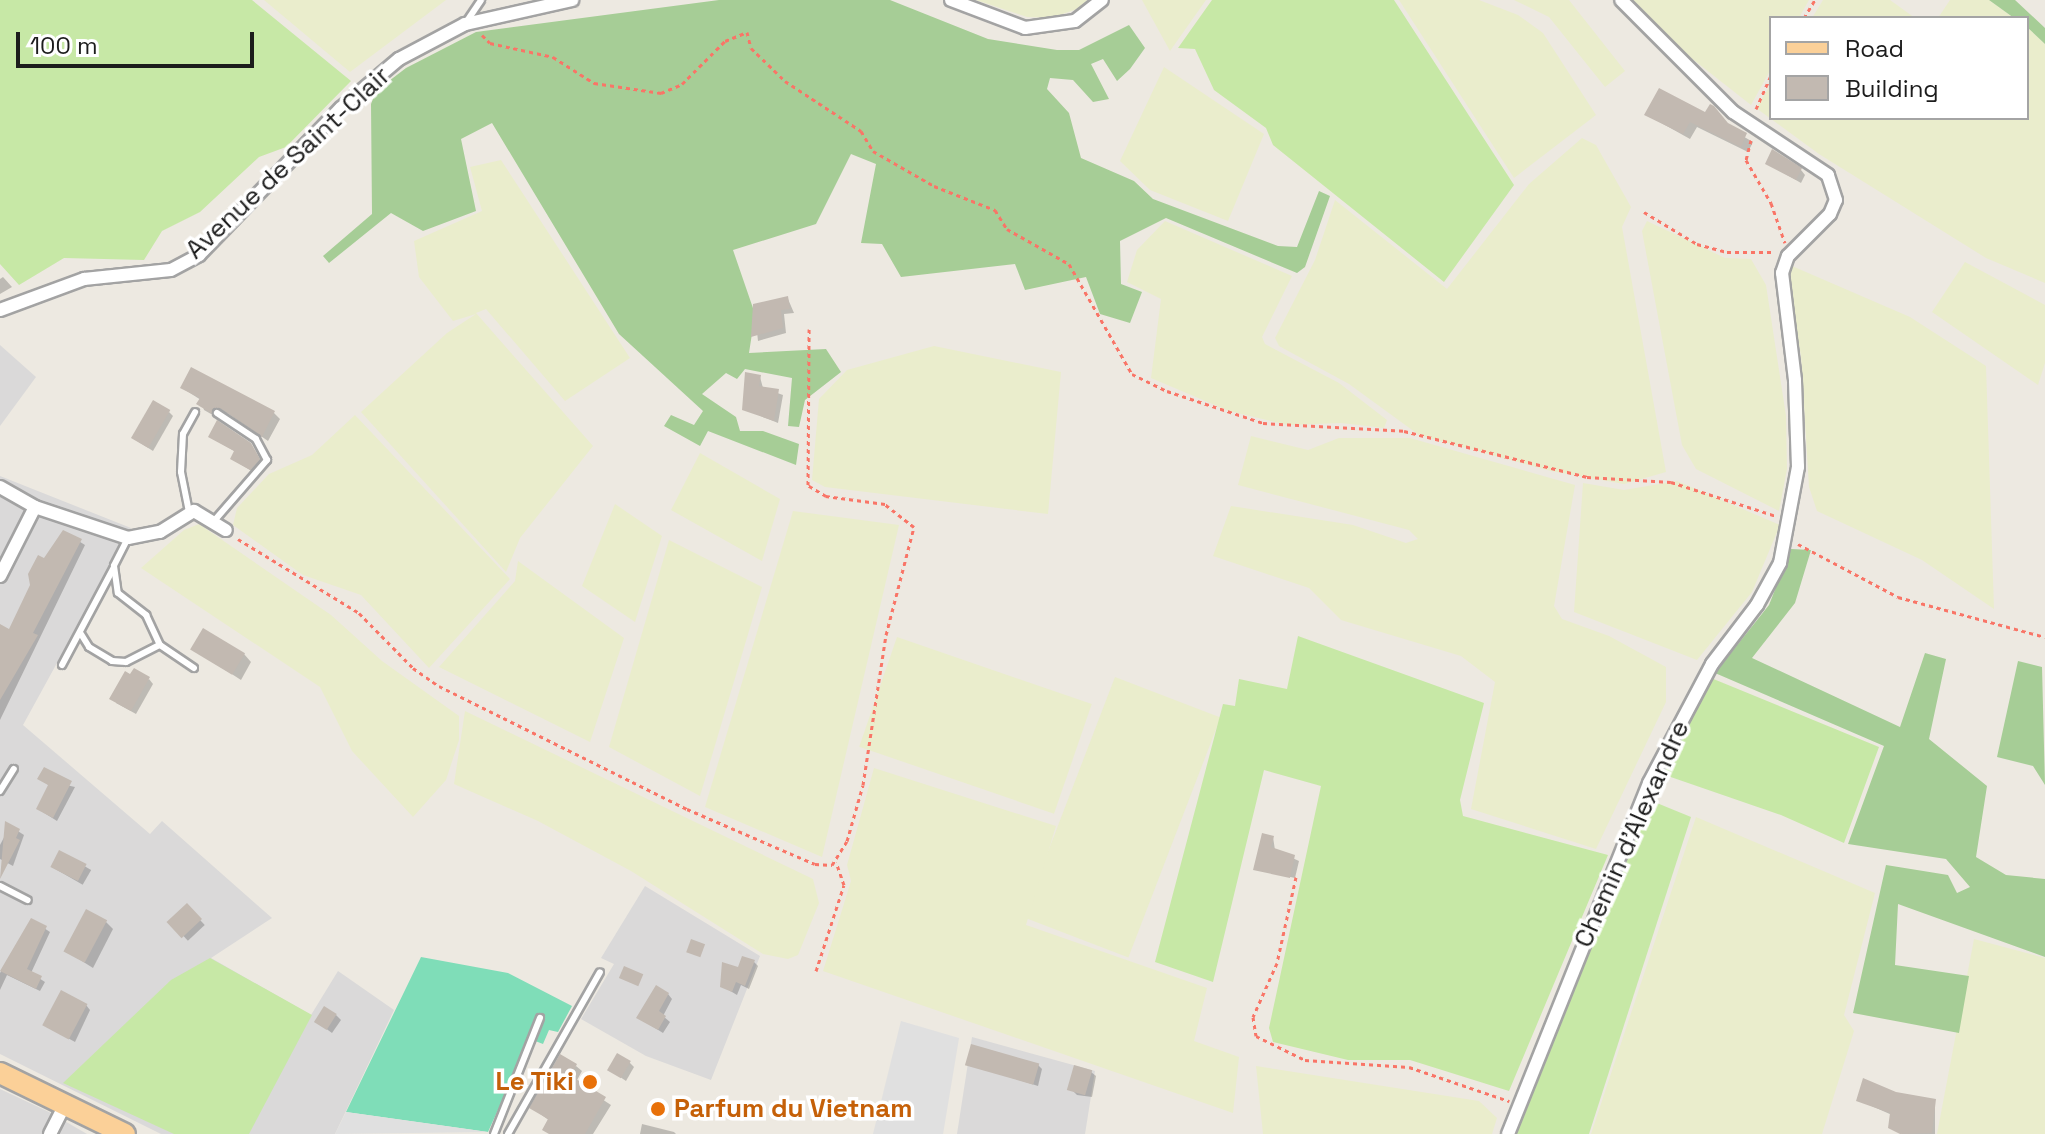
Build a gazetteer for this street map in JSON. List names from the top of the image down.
{
  "streets": {
    "street": ["Avenue de Saint-Clair", "Chemin d'Alexandre"]
  },
  "places": ["Le Tiki", "Parfum du Vietnam"],
  "legend": ["Road", "Building"],
  "scale_bar": "100 m"
}
